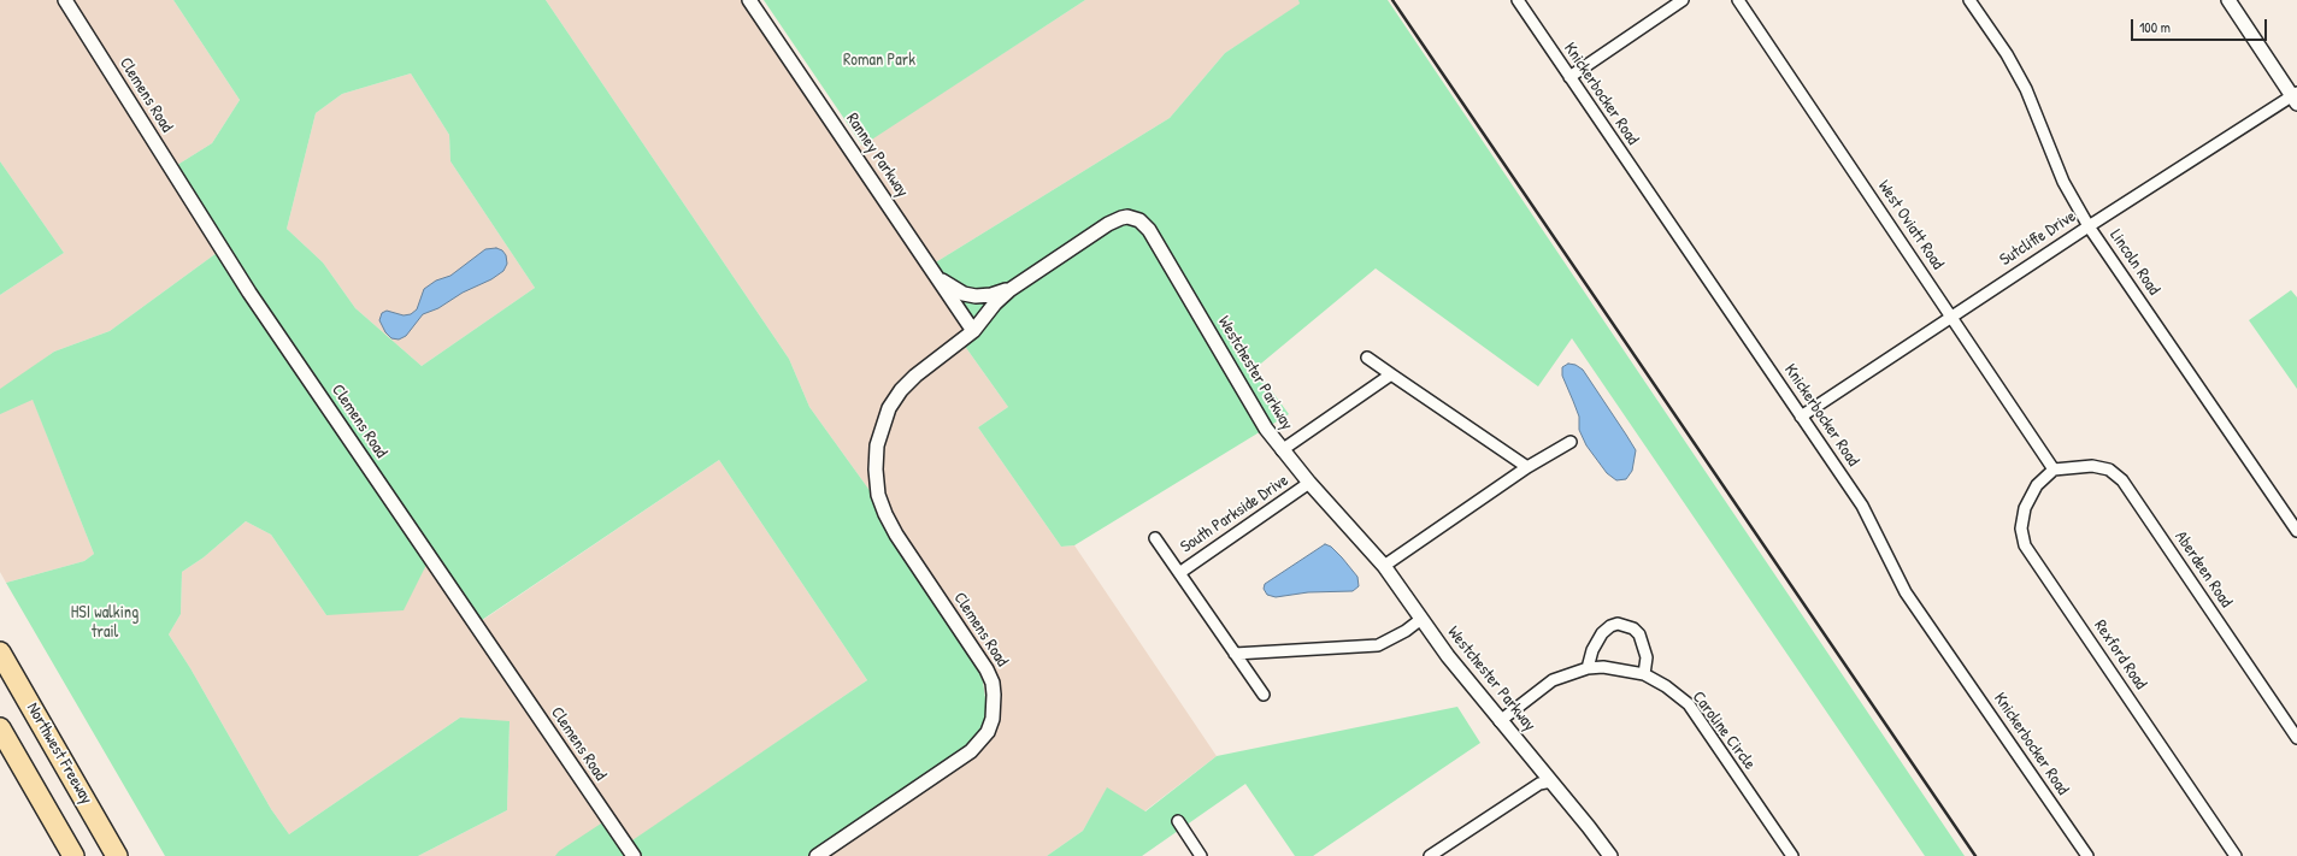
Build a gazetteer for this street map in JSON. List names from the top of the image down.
{
  "streets": {
    "highway": ["Northwest Freeway"],
    "street": [
      "Knickerbocker Road",
      "Clemens Road",
      "Ranney Parkway",
      "West Oviatt Road",
      "Sutcliffe Drive",
      "Lincoln Road",
      "Westchester Parkway",
      "South Parkside Drive",
      "Aberdeen Road",
      "Rexford Road",
      "Caroline Circle"
    ]
  },
  "crossings": [
    ["Knickerbocker Road", "Sutcliffe Drive"],
    ["Clemens Road", "Westchester Parkway"],
    ["Ranney Parkway", "Westchester Parkway"],
    ["West Oviatt Road", "Sutcliffe Drive"],
    ["West Oviatt Road", "Aberdeen Road"],
    ["West Oviatt Road", "Rexford Road"],
    ["Sutcliffe Drive", "Lincoln Road"],
    ["Westchester Parkway", "South Parkside Drive"],
    ["Westchester Parkway", "Caroline Circle"],
    ["Aberdeen Road", "Rexford Road"]
  ],
  "parks": ["Roman Park", "HSI walking trail"],
  "scale_bar": "100 m"
}
